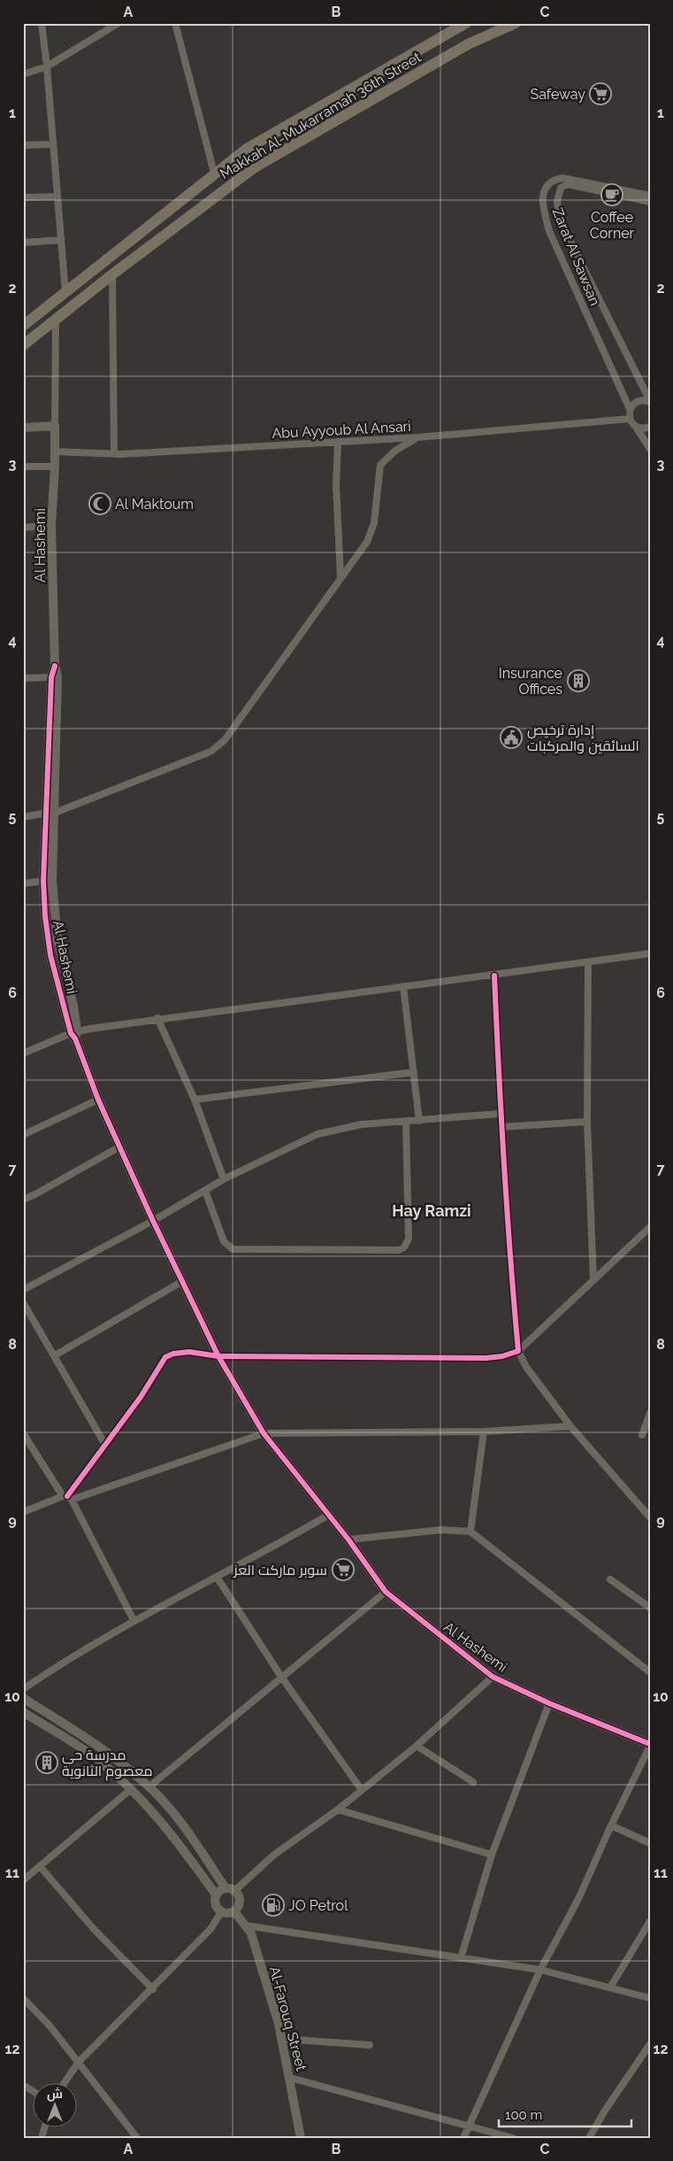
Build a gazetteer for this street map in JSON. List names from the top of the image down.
{
  "streets": {
    "main road": ["Makkah Al-Mukarramah 36th Street"],
    "street": [
      "Zarat Al Sawsan",
      "Abu Ayyoub Al Ansari",
      "Al Hashemi",
      "Al-Farouq Street"
    ]
  },
  "crossings": [
    ["Abu Ayyoub Al Ansari", "Al Hashemi"]
  ],
  "districts": ["Hay Ramzi"],
  "places": {
    "supermarket": ["Safeway", "سوبر ماركت العز"],
    "cafe": ["Coffee Corner"],
    "mosque": ["Al Maktoum"],
    "building": ["Insurance Offices", "مدرسة حي معصوم الثانوية"],
    "public building": ["إدارة ترخيص السائقين والمركبات"],
    "fuel station": ["JO Petrol"]
  },
  "scale_bar": "100 m",
  "north": "top",
  "grid": {
    "columns": ["A", "B", "C"],
    "rows": [
      "1",
      "2",
      "3",
      "4",
      "5",
      "6",
      "7",
      "8",
      "9",
      "10",
      "11",
      "12"
    ]
  }
}
